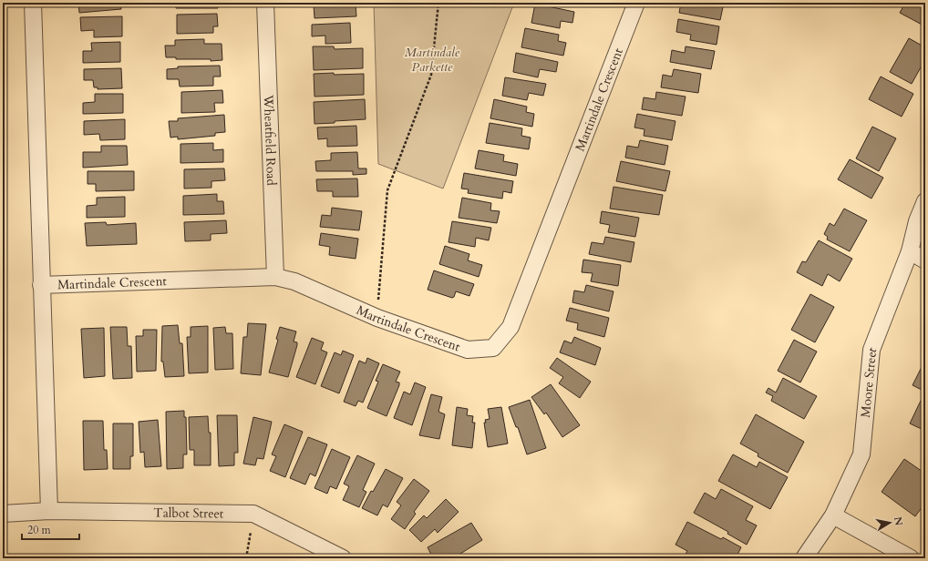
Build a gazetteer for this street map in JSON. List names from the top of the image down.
{
  "streets": {
    "street": [
      "Martindale Crescent",
      "Wheatfield Road",
      "Moore Street",
      "Talbot Street"
    ]
  },
  "crossings": [
    ["Martindale Crescent", "Wheatfield Road"],
    ["Martindale Crescent", "Talbot Street"]
  ],
  "parks": ["Martindale Parkette"],
  "scale_bar": "20 m",
  "north": "right"
}
